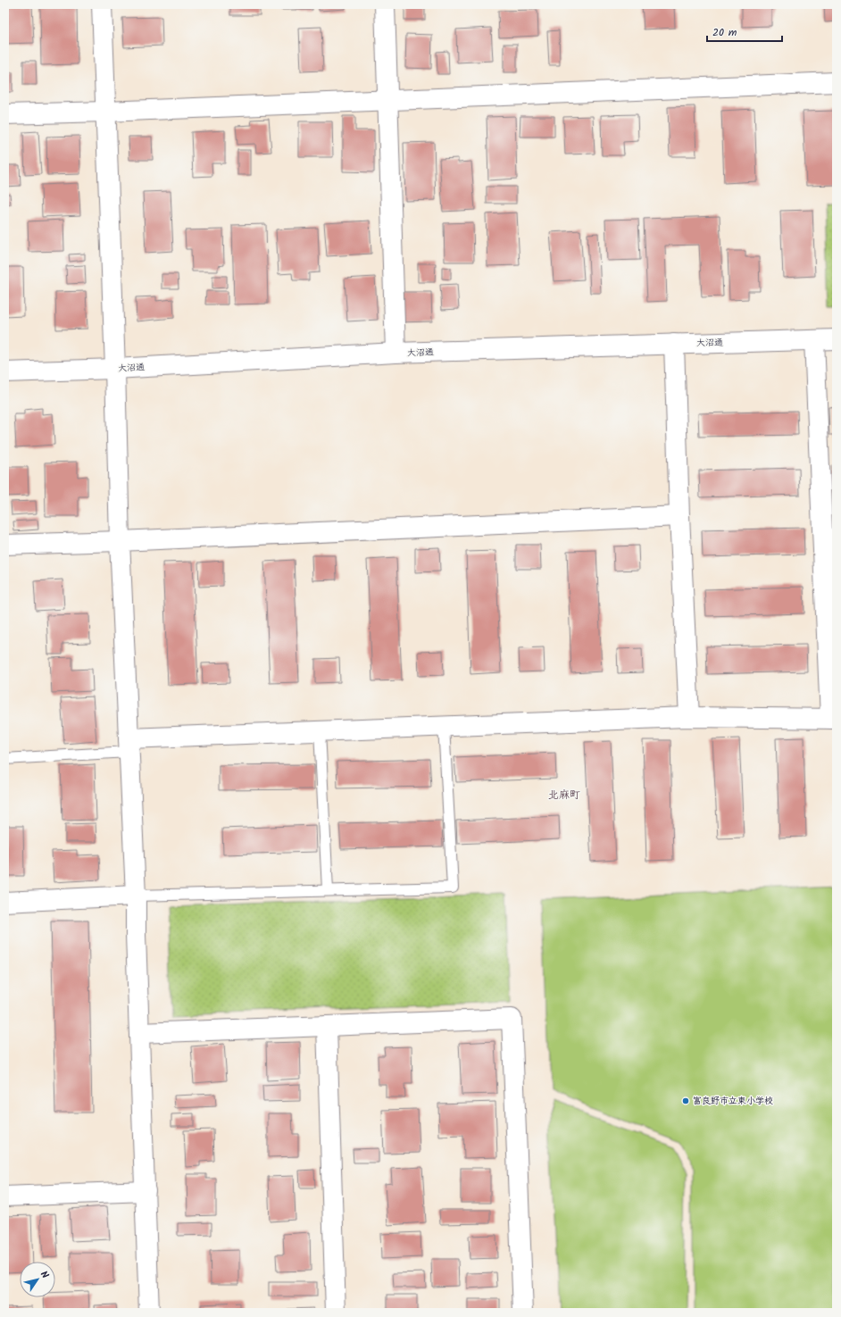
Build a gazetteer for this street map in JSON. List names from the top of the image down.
{
  "streets": {
    "street": ["大沼通"]
  },
  "districts": ["北麻町"],
  "places": ["富良野市立東小学校"],
  "scale_bar": "20 m",
  "north": "top right"
}
